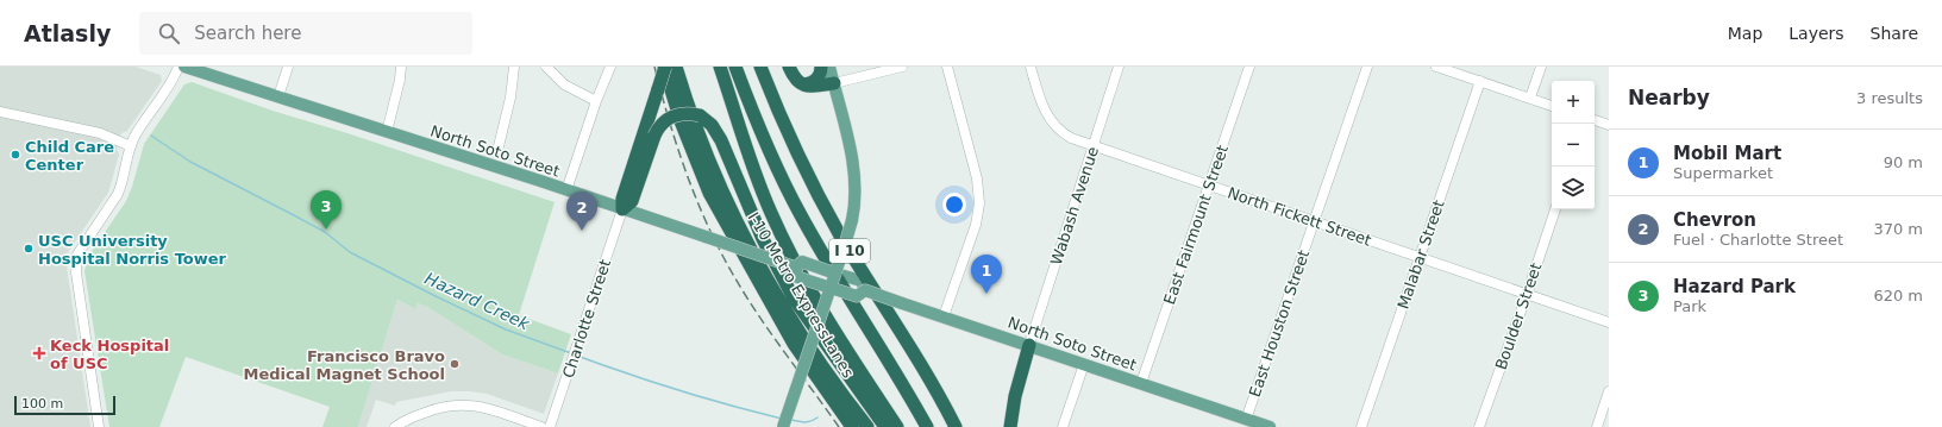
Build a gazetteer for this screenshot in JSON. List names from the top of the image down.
{
  "streets": {
    "highway": ["I 10", "I-10 Metro ExpressLanes"],
    "main road": ["North Soto Street"],
    "street": [
      "Wabash Avenue",
      "North Fickett Street",
      "East Fairmount Street",
      "Malabar Street",
      "Boulder Street",
      "Charlotte Street",
      "East Houston Street"
    ]
  },
  "crossings": [
    ["North Soto Street", "Wabash Avenue"],
    ["North Soto Street", "East Fairmount Street"],
    ["North Soto Street", "Charlotte Street"],
    ["North Soto Street", "East Houston Street"],
    ["Wabash Avenue", "North Fickett Street"],
    ["North Fickett Street", "East Fairmount Street"],
    ["North Fickett Street", "Malabar Street"],
    ["North Fickett Street", "Boulder Street"],
    ["North Fickett Street", "East Houston Street"]
  ],
  "water": ["Hazard Creek"],
  "places": {
    "other": ["Child Care Center", "USC University Hospital Norris Tower", "Francisco Bravo Medical Magnet School"],
    "health": ["Keck Hospital of USC"]
  },
  "scale_bar": "100 m",
  "page": {
    "header": "Atlasly",
    "search": "Search here",
    "nav": ["Map", "Layers", "Share"],
    "heading": ["Nearby", "3 results"],
    "map_buttons": ["+", "−"],
    "list": [
      {
        "mark": "1",
        "name": "Mobil Mart",
        "note": "Supermarket",
        "value": "90 m"
      },
      {
        "mark": "2",
        "name": "Chevron",
        "note": "Fuel · Charlotte Street",
        "value": "370 m"
      },
      {
        "mark": "3",
        "name": "Hazard Park",
        "note": "Park",
        "value": "620 m"
      }
    ],
    "pins": ["3", "2", "1"],
    "scale": "100 m"
  }
}
